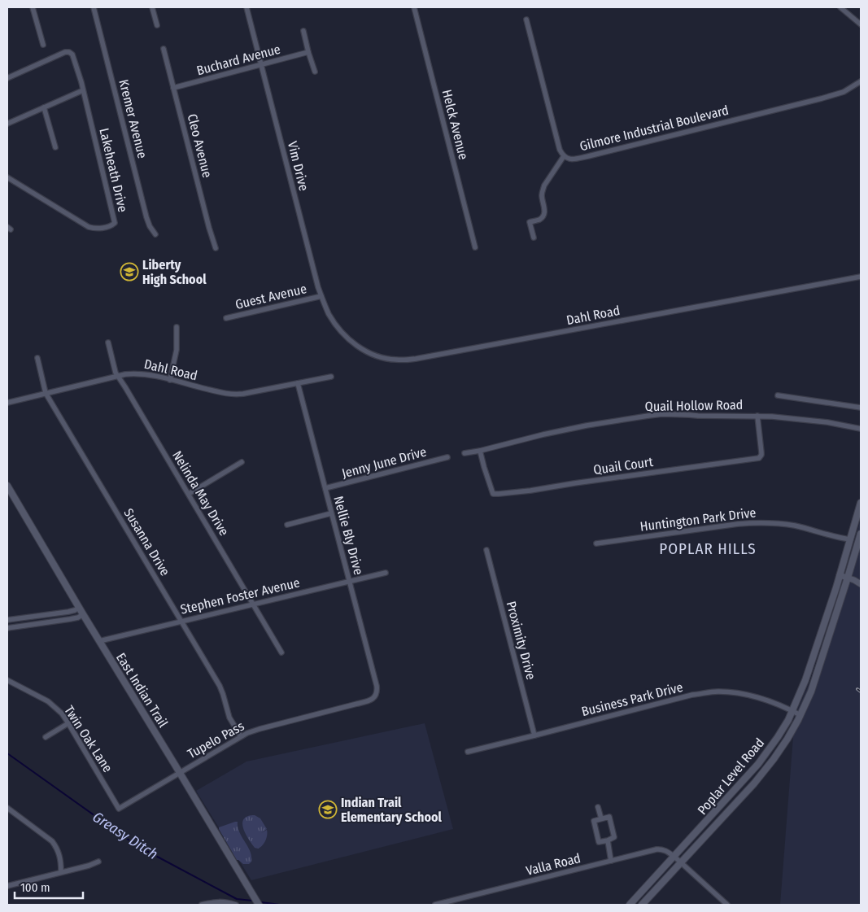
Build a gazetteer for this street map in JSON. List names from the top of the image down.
{
  "streets": {
    "main road": ["East Indian Trail", "Poplar Level Road"],
    "street": [
      "Buchard Avenue",
      "Kremer Avenue",
      "Helck Avenue",
      "Gilmore Industrial Boulevard",
      "Cleo Avenue",
      "Vim Drive",
      "Lakeheath Drive",
      "Guest Avenue",
      "Dahl Road",
      "Quail Hollow Road",
      "Jenny June Drive",
      "Quail Court",
      "Nelinda May Drive",
      "Huntington Park Drive",
      "Nellie Bly Drive",
      "Susanna Drive",
      "Stephen Foster Avenue",
      "Proximity Drive",
      "Business Park Drive",
      "Twin Oak Lane",
      "Tupelo Pass",
      "Valla Road"
    ]
  },
  "crossings": [
    ["Buchard Avenue", "Cleo Avenue"],
    ["Buchard Avenue", "Vim Drive"],
    ["Vim Drive", "Guest Avenue"],
    ["Vim Drive", "Dahl Road"],
    ["Dahl Road", "Nelinda May Drive"],
    ["Dahl Road", "Nellie Bly Drive"],
    ["Dahl Road", "Susanna Drive"],
    ["Quail Hollow Road", "Quail Court"],
    ["Jenny June Drive", "Nellie Bly Drive"],
    ["Nelinda May Drive", "Stephen Foster Avenue"],
    ["Huntington Park Drive", "Poplar Level Road"],
    ["Nellie Bly Drive", "Stephen Foster Avenue"],
    ["Nellie Bly Drive", "Tupelo Pass"],
    ["Susanna Drive", "Stephen Foster Avenue"],
    ["Susanna Drive", "Tupelo Pass"],
    ["Stephen Foster Avenue", "East Indian Trail"],
    ["Proximity Drive", "Business Park Drive"],
    ["East Indian Trail", "Tupelo Pass"],
    ["Business Park Drive", "Poplar Level Road"],
    ["Twin Oak Lane", "Tupelo Pass"],
    ["Poplar Level Road", "Valla Road"]
  ],
  "districts": ["POPLAR HILLS"],
  "water": ["Greasy Ditch"],
  "places": {
    "school or university": ["Liberty High School", "Indian Trail Elementary School"]
  },
  "scale_bar": "100 m"
}
